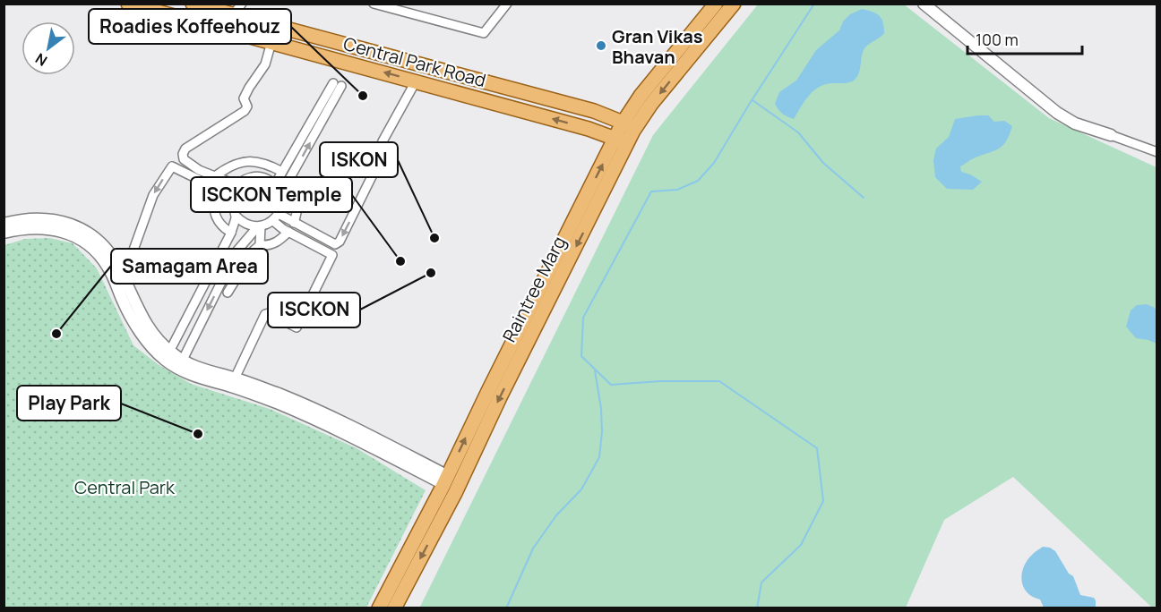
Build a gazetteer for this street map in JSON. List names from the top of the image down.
{
  "streets": {
    "main road": ["Central Park Road", "Raintree Marg"]
  },
  "crossings": [
    ["Central Park Road", "Raintree Marg"]
  ],
  "parks": ["Central Park"],
  "places": [
    "Gran Vikas Bhavan",
    "Roadies Koffeehouz",
    "ISKON",
    "ISCKON Temple",
    "ISCKON",
    "Samagam Area",
    "Play Park"
  ],
  "scale_bar": "100 m",
  "north": "bottom left"
}
